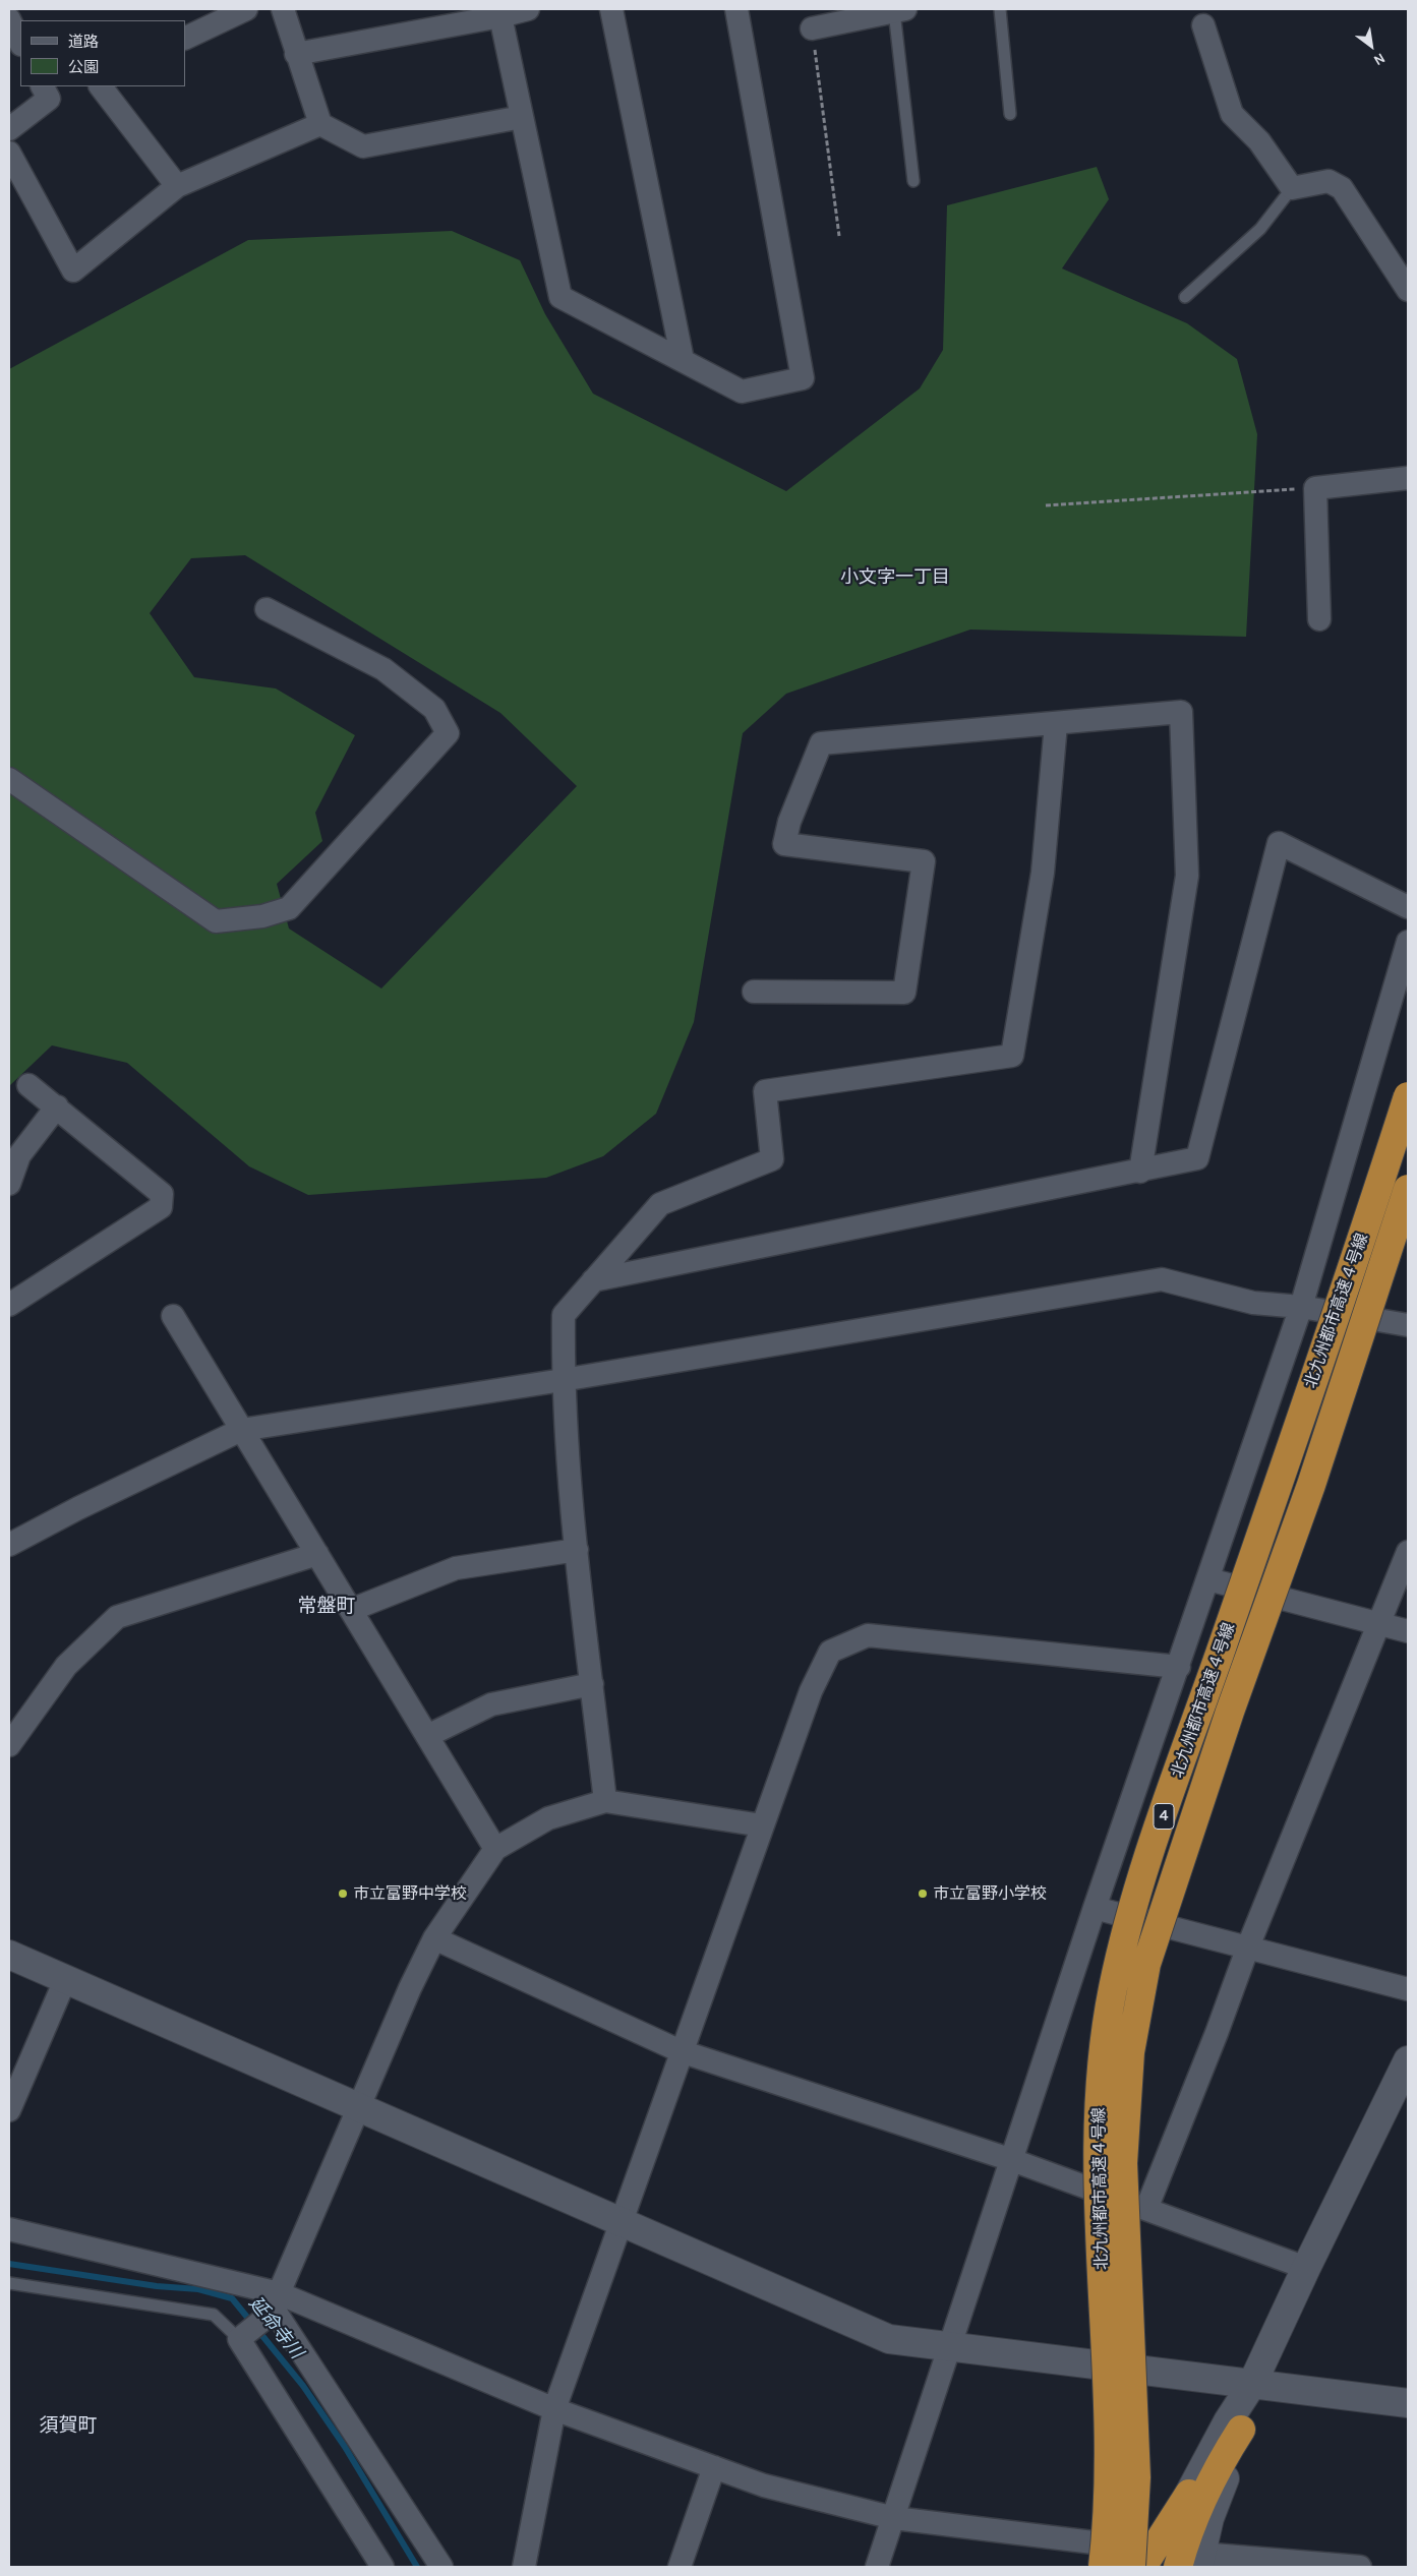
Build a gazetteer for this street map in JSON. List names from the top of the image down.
{
  "streets": {
    "highway": ["北九州都市高速４号線", "4"]
  },
  "districts": ["小文字一丁目", "常盤町", "須賀町"],
  "water": ["延命寺川"],
  "places": ["市立富野中学校", "市立富野小学校"],
  "legend": ["道路", "公園"],
  "north": "bottom right"
}
